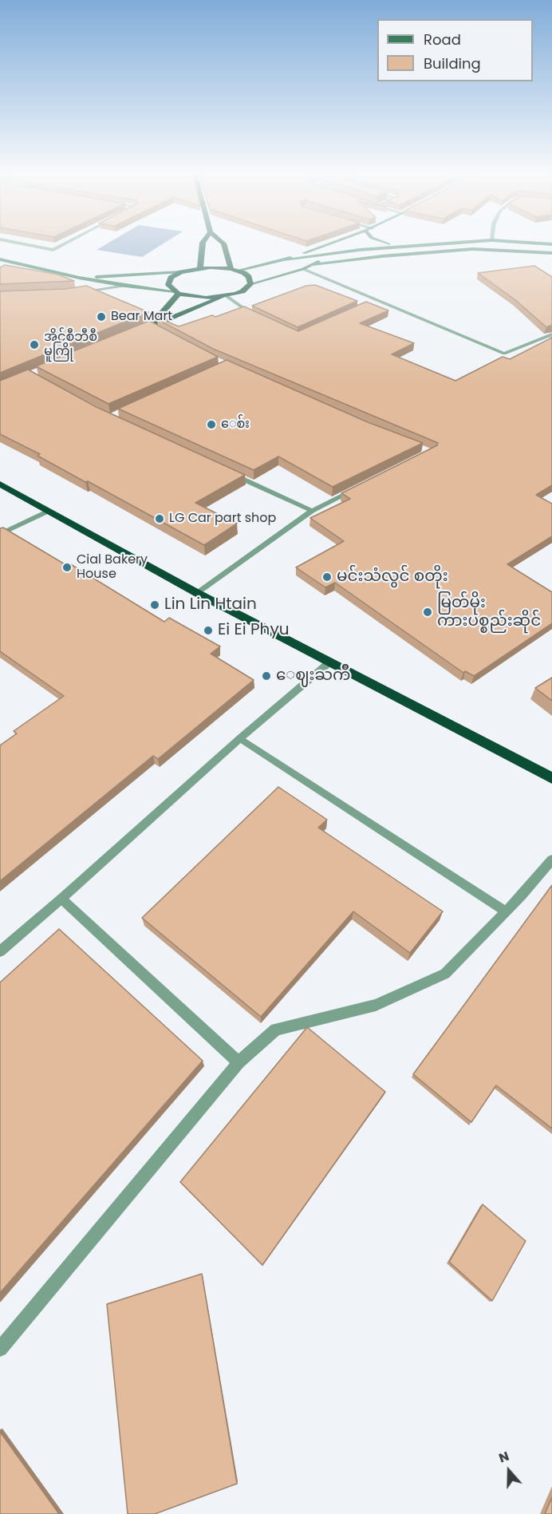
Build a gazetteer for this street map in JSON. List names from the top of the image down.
{
  "places": [
    "Bear Mart",
    "အိုင်စီဘီစီ မူကြို",
    "ေစ်း",
    "LG Car part shop",
    "Cial Bakery House",
    "မင်းသံလွင် စတိုး",
    "Lin Lin Htain",
    "မြတ်မိုး ကားပစ္စည်းဆိုင်",
    "Ei Ei Phyu",
    "ေဈးႀကိဳ"
  ],
  "legend": ["Road", "Building"],
  "north": "top"
}
